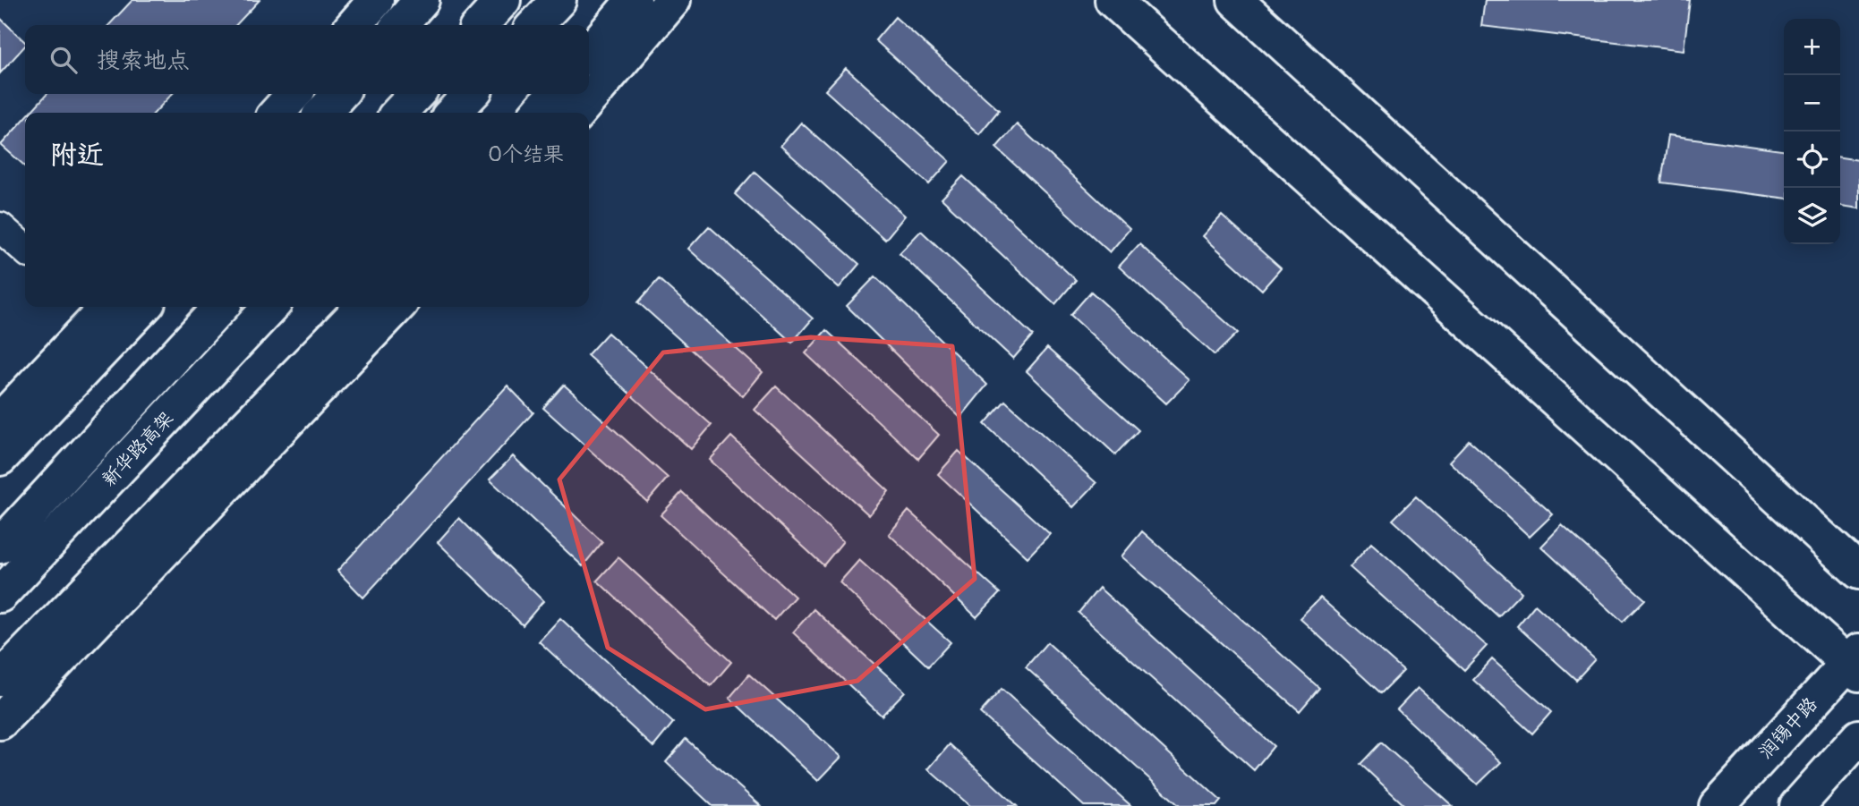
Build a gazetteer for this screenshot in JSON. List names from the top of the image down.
{
  "streets": {
    "main road": ["新华路高架", "润锡中路"]
  },
  "page": {
    "map_buttons": ["+", "−"],
    "search": "搜索地点",
    "heading": ["附近", "0个结果"]
  }
}
